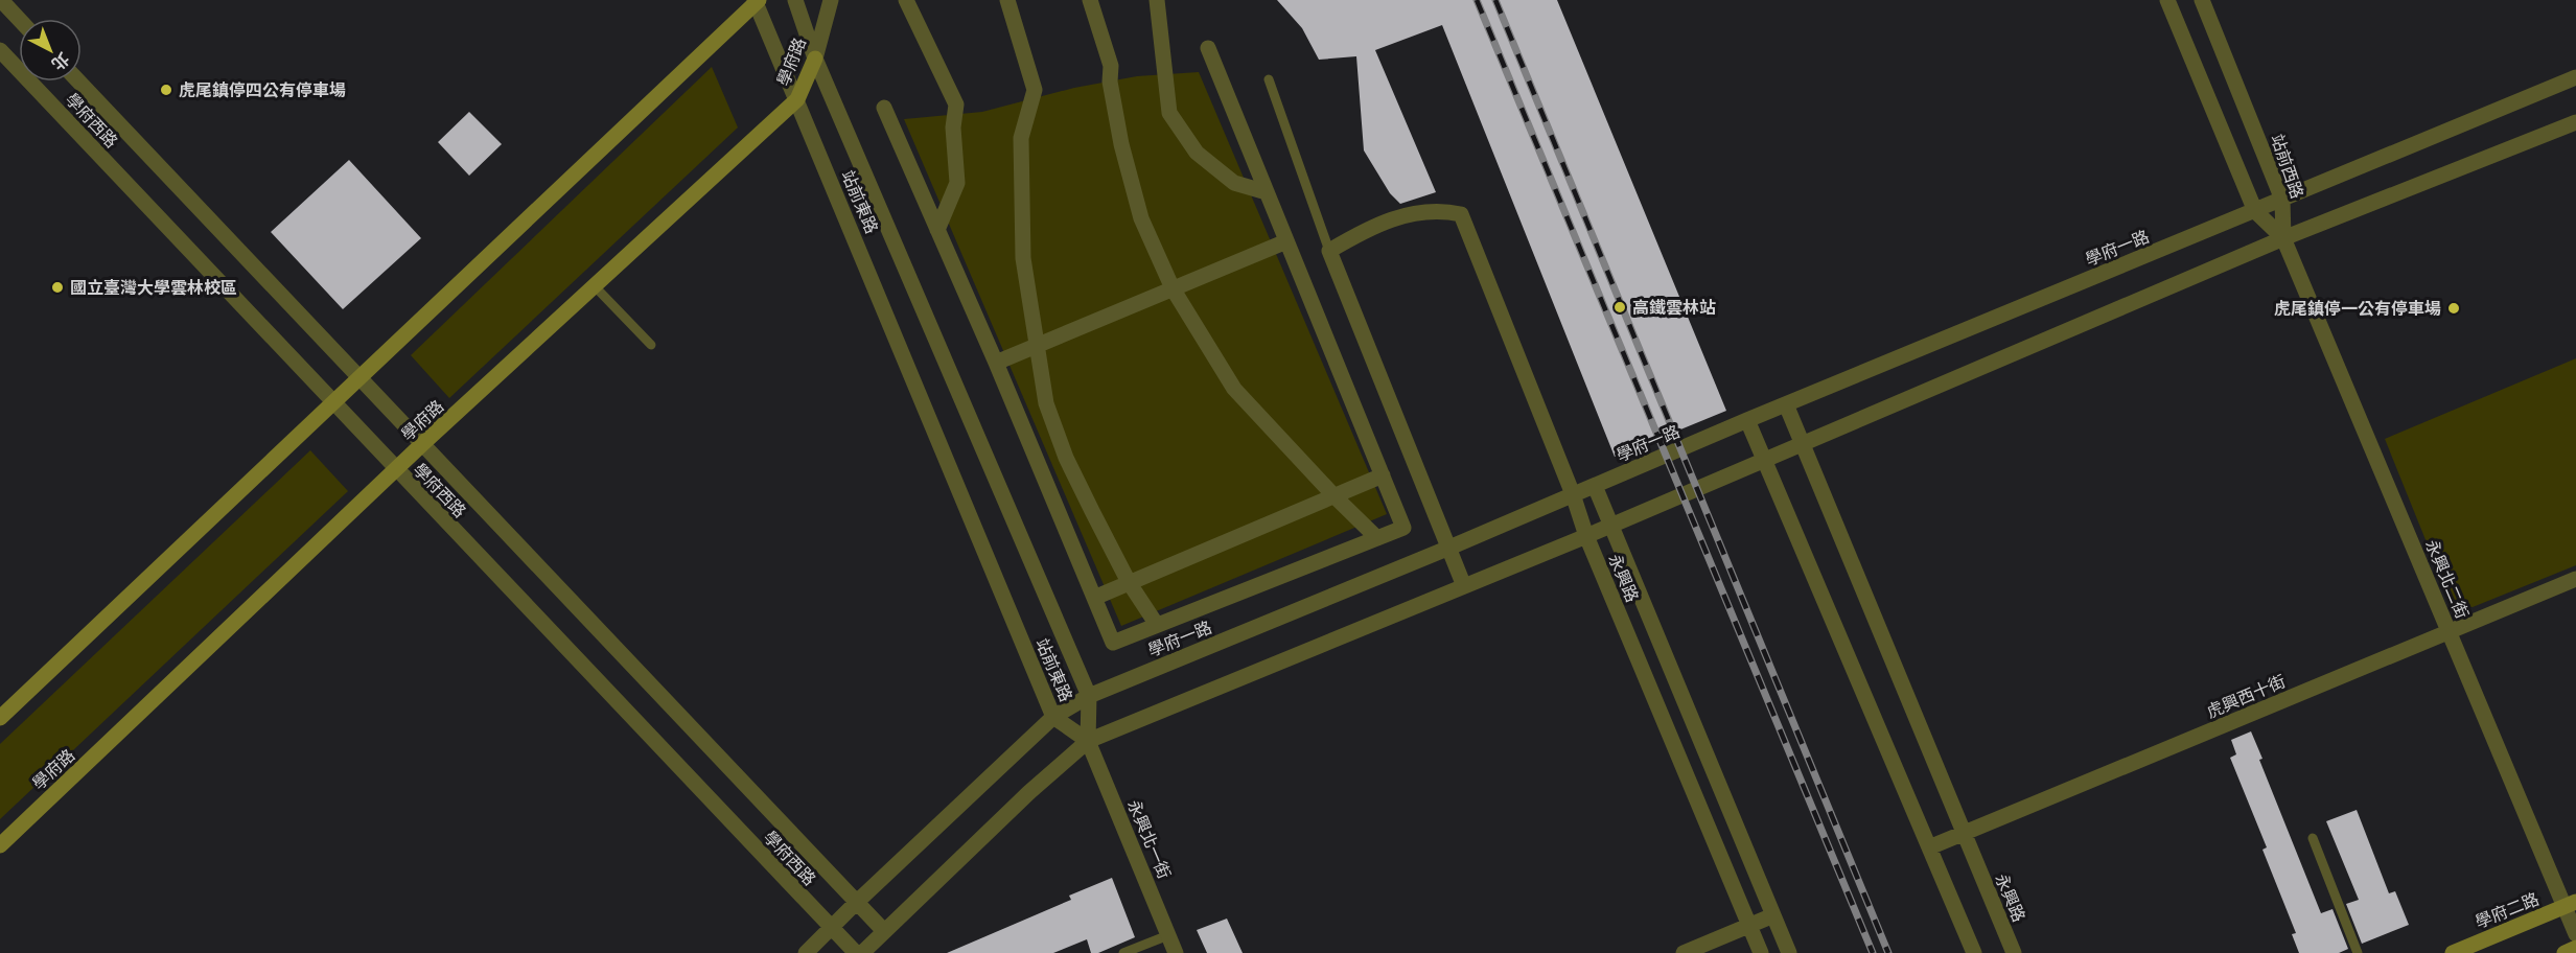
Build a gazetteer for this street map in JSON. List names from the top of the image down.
{
  "streets": {
    "street": [
      "學府路",
      "學府西路",
      "站前西路",
      "站前東路",
      "學府一路",
      "永興路",
      "永興北二街",
      "虎興西十街",
      "永興北一街",
      "學府二路"
    ]
  },
  "crossings": [
    ["學府路", "學府西路"],
    ["學府路", "站前東路"],
    ["學府西路", "學府一路"],
    ["站前西路", "學府一路"],
    ["站前西路", "永興北二街"],
    ["站前東路", "學府一路"],
    ["站前東路", "永興北一街"],
    ["學府一路", "永興路"],
    ["永興路", "虎興西十街"],
    ["永興北二街", "虎興西十街"],
    ["永興北二街", "學府二路"]
  ],
  "places": [
    "虎尾鎮停四公有停車場",
    "國立臺灣大學雲林校區",
    "高鐵雲林站",
    "虎尾鎮停一公有停車場"
  ],
  "north": "bottom right"
}
